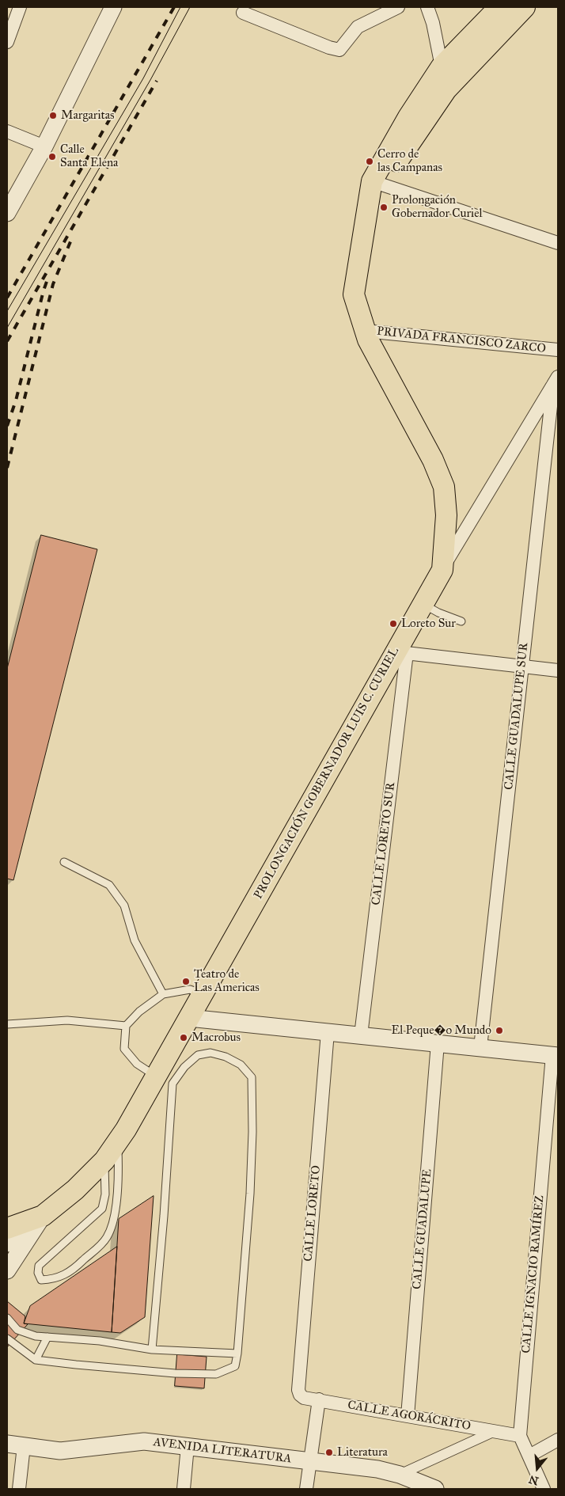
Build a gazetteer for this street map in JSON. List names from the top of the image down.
{
  "streets": {
    "main road": ["PROLONGACIÓN GOBERNADOR LUIS C. CURIEL"],
    "street": [
      "PRIVADA FRANCISCO ZARCO",
      "CALLE GUADALUPE SUR",
      "CALLE LORETO SUR",
      "CALLE LORETO",
      "CALLE GUADALUPE",
      "CALLE IGNACIO RAMÍREZ",
      "CALLE AGORÁCRITO",
      "AVENIDA LITERATURA"
    ]
  },
  "crossings": [
    ["PRIVADA FRANCISCO ZARCO", "PROLONGACIÓN GOBERNADOR LUIS C. CURIEL"],
    ["PROLONGACIÓN GOBERNADOR LUIS C. CURIEL", "CALLE LORETO SUR"],
    ["CALLE LORETO", "CALLE AGORÁCRITO"],
    ["CALLE GUADALUPE", "CALLE AGORÁCRITO"],
    ["CALLE IGNACIO RAMÍREZ", "CALLE AGORÁCRITO"]
  ],
  "places": [
    "Margaritas",
    "Calle Santa Elena",
    "Cerro de las Campanas",
    "Prolongación Gobernador Curiel",
    "Loreto Sur",
    "Teatro de Las Americas",
    "El Peque�o Mundo",
    "Macrobus",
    "Literatura"
  ],
  "north": "bottom"
}
